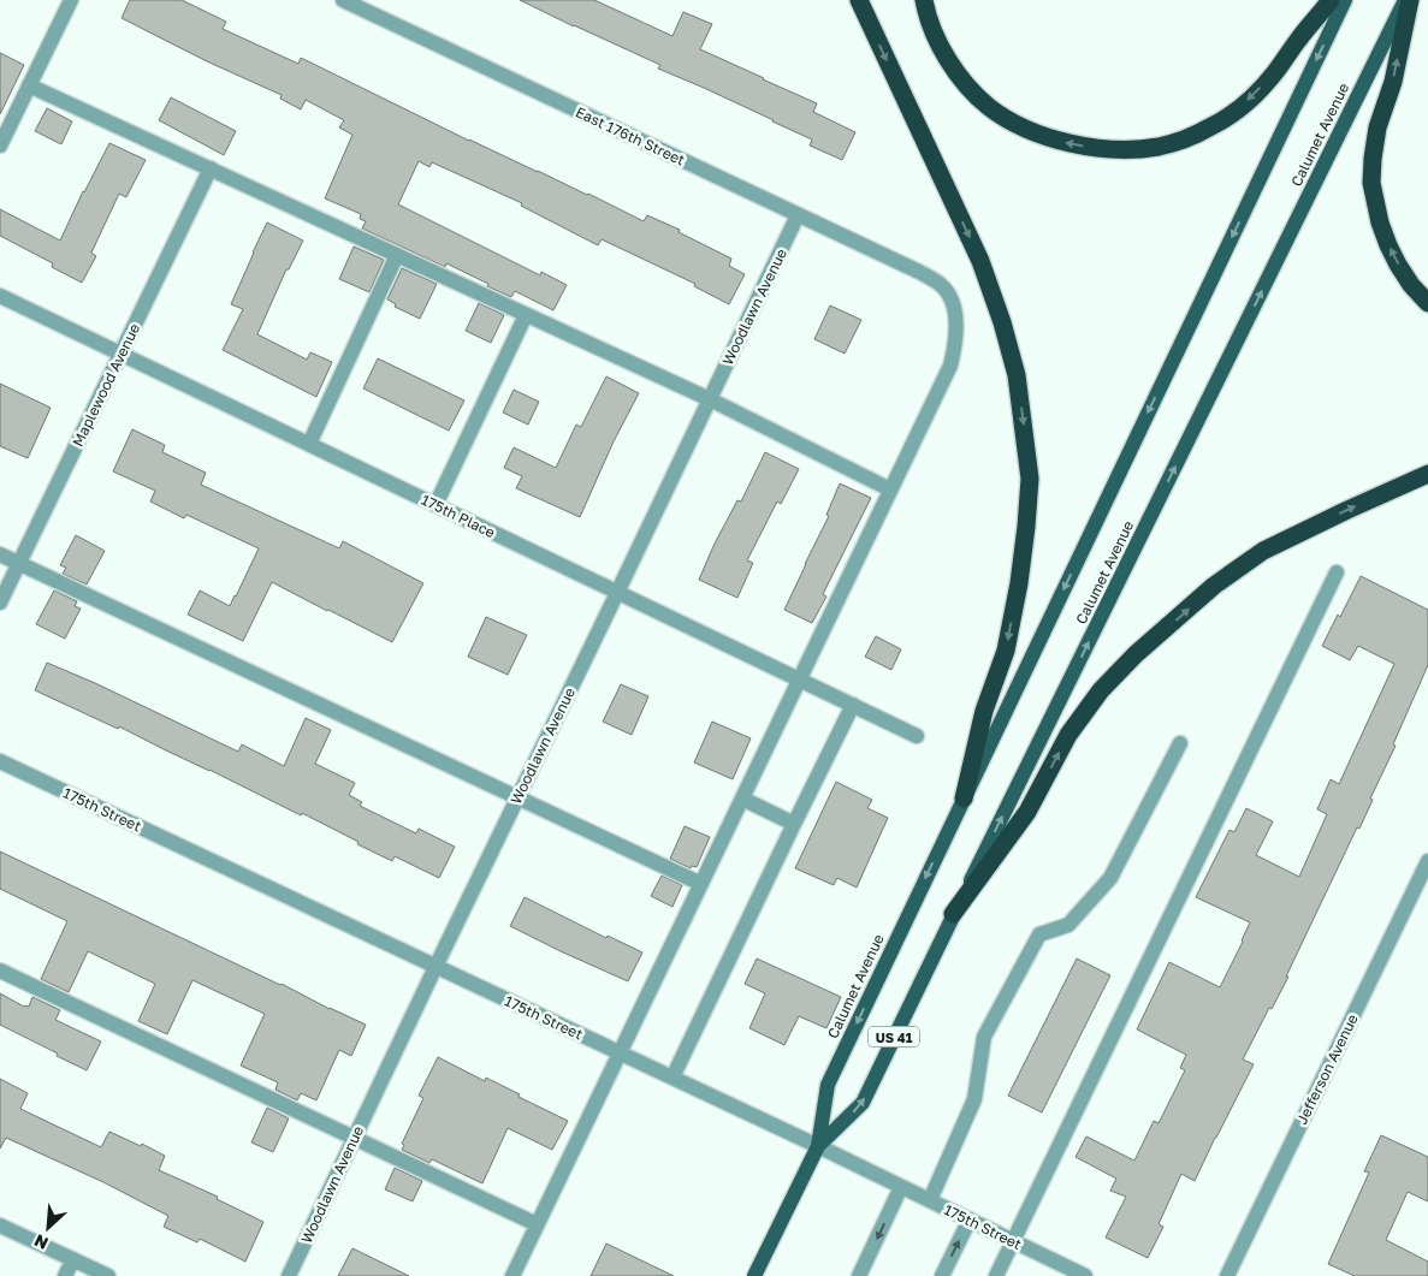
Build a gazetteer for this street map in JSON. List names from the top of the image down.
{
  "streets": {
    "main road": ["Calumet Avenue", "US 41"],
    "street": [
      "East 176th Street",
      "Woodlawn Avenue",
      "Maplewood Avenue",
      "175th Place",
      "175th Street",
      "Jefferson Avenue"
    ]
  },
  "crossings": [
    ["Calumet Avenue", "175th Street"],
    ["East 176th Street", "Woodlawn Avenue"],
    ["East 176th Street", "175th Place"],
    ["East 176th Street", "175th Street"],
    ["Woodlawn Avenue", "175th Place"],
    ["Woodlawn Avenue", "175th Street"],
    ["Maplewood Avenue", "175th Place"]
  ],
  "north": "bottom left"
}
